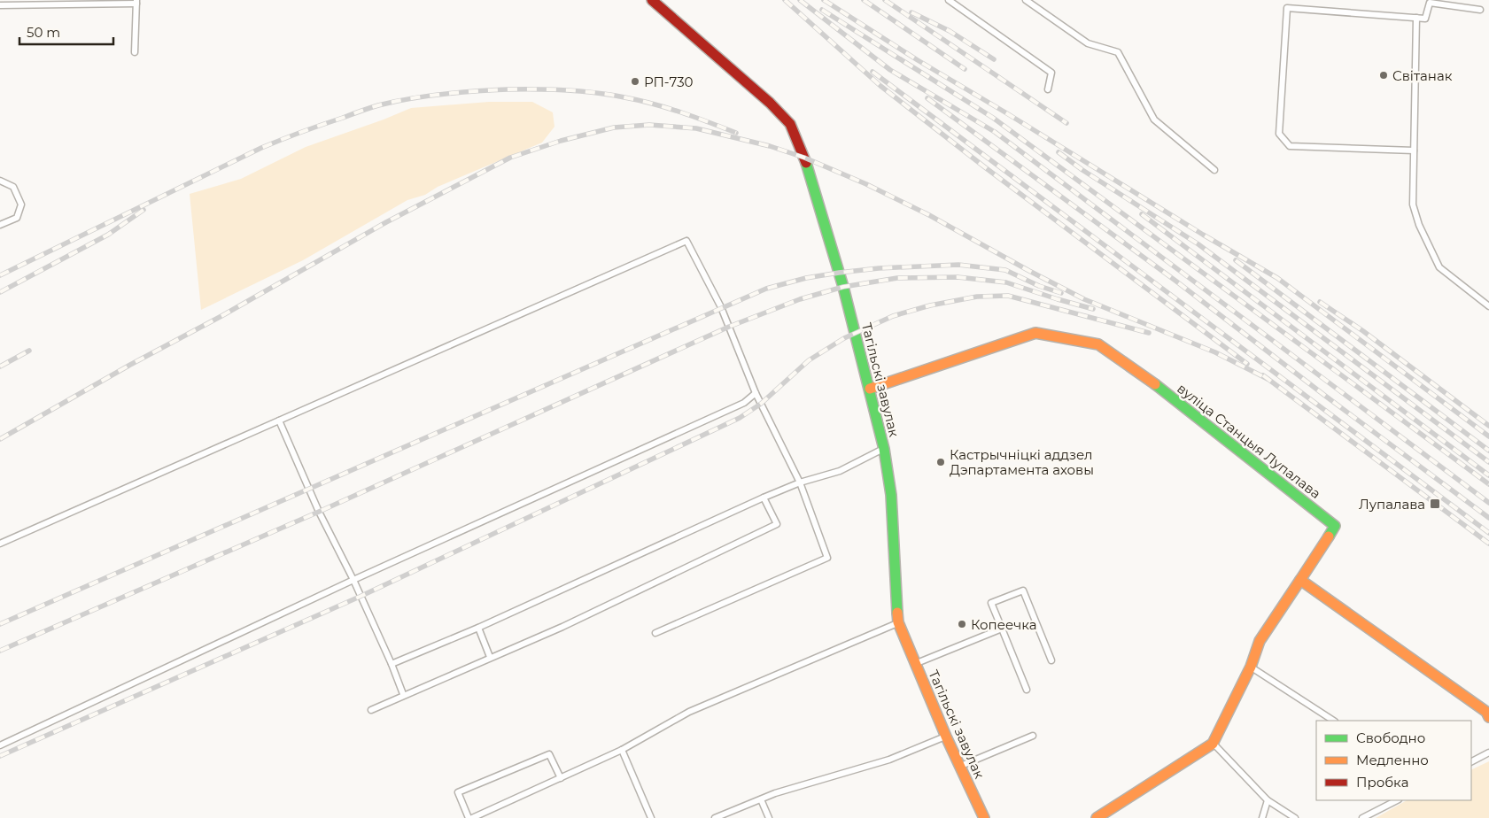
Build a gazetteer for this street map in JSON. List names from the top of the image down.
{
  "streets": {
    "street": ["Тагільскі завулак", "вуліца Станцыя Лупалава"]
  },
  "crossings": [
    ["Тагільскі завулак", "вуліца Станцыя Лупалава"]
  ],
  "places": {
    "other": [
      "Світанак",
      "РП-730",
      "Кастрычніцкі аддзел Дэпартамента аховы",
      "Копеечка"
    ],
    "transit": ["Лупалава"]
  },
  "legend": ["Свободно", "Медленно", "Пробка"],
  "scale_bar": "50 m"
}
